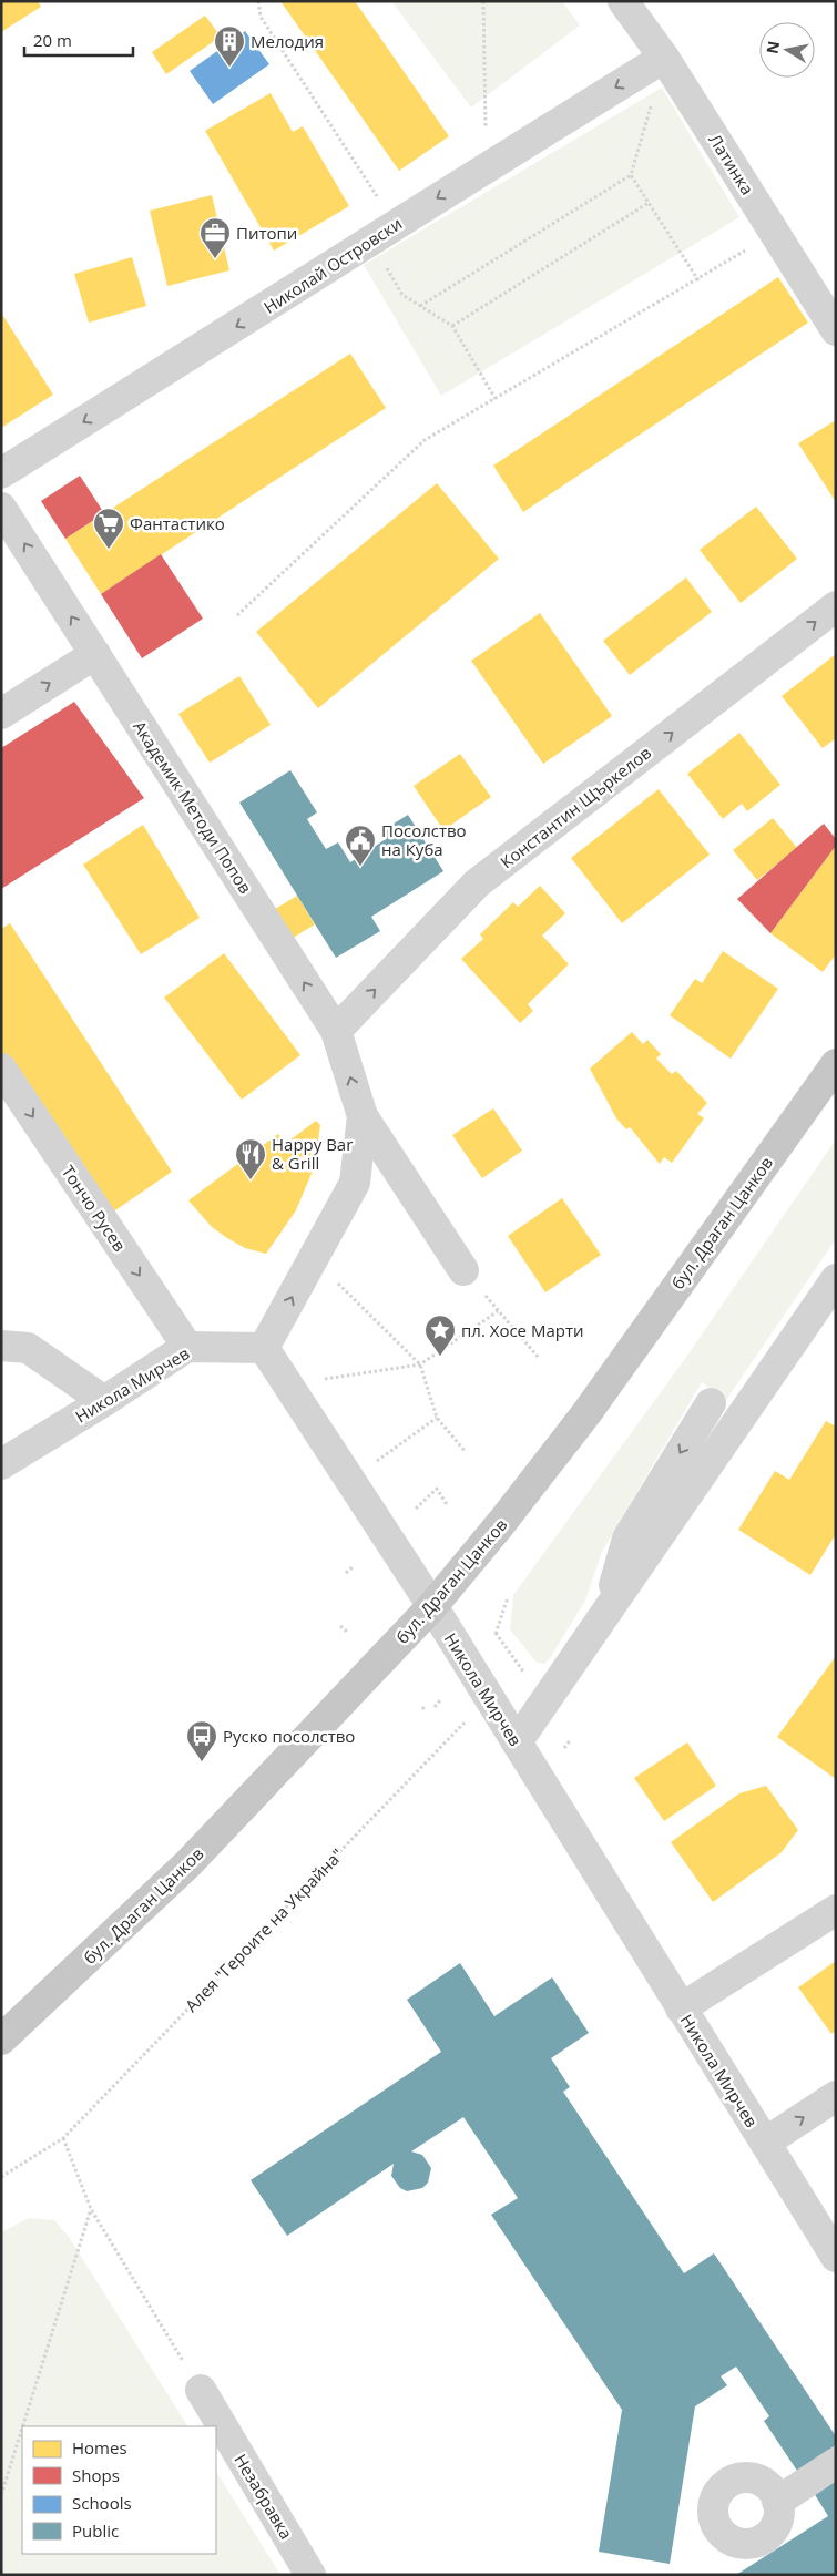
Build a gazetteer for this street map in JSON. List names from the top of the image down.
{
  "streets": {
    "main road": ["бул. Драган Цанков"],
    "street": [
      "Латинка",
      "Николай Островски",
      "Академик Методи Попов",
      "Константин Щъркелов",
      "Тончо Русев",
      "Никола Мирчев",
      "Незабравка"
    ],
    "path": ["Алея \"Героите на Украйна\""]
  },
  "crossings": [
    ["Латинка", "Николай Островски"],
    ["Академик Методи Попов", "Константин Щъркелов"],
    ["Академик Методи Попов", "Никола Мирчев"],
    ["Тончо Русев", "Никола Мирчев"],
    ["бул. Драган Цанков", "Никола Мирчев"]
  ],
  "one_way": [
    "Николай Островски",
    "Академик Методи Попов",
    "Константин Щъркелов",
    "Тончо Русев"
  ],
  "places": {
    "building": ["Мелодия"],
    "office": ["Питопи"],
    "supermarket": ["Фантастико"],
    "public building": ["Посолство на Куба"],
    "restaurant": ["Happy Bar & Grill"],
    "place": ["пл. Хосе Марти"],
    "bus stop": ["Руско посолство"]
  },
  "legend": [
    "Homes",
    "Shops",
    "Schools",
    "Public"
  ],
  "scale_bar": "20 m",
  "north": "left"
}
